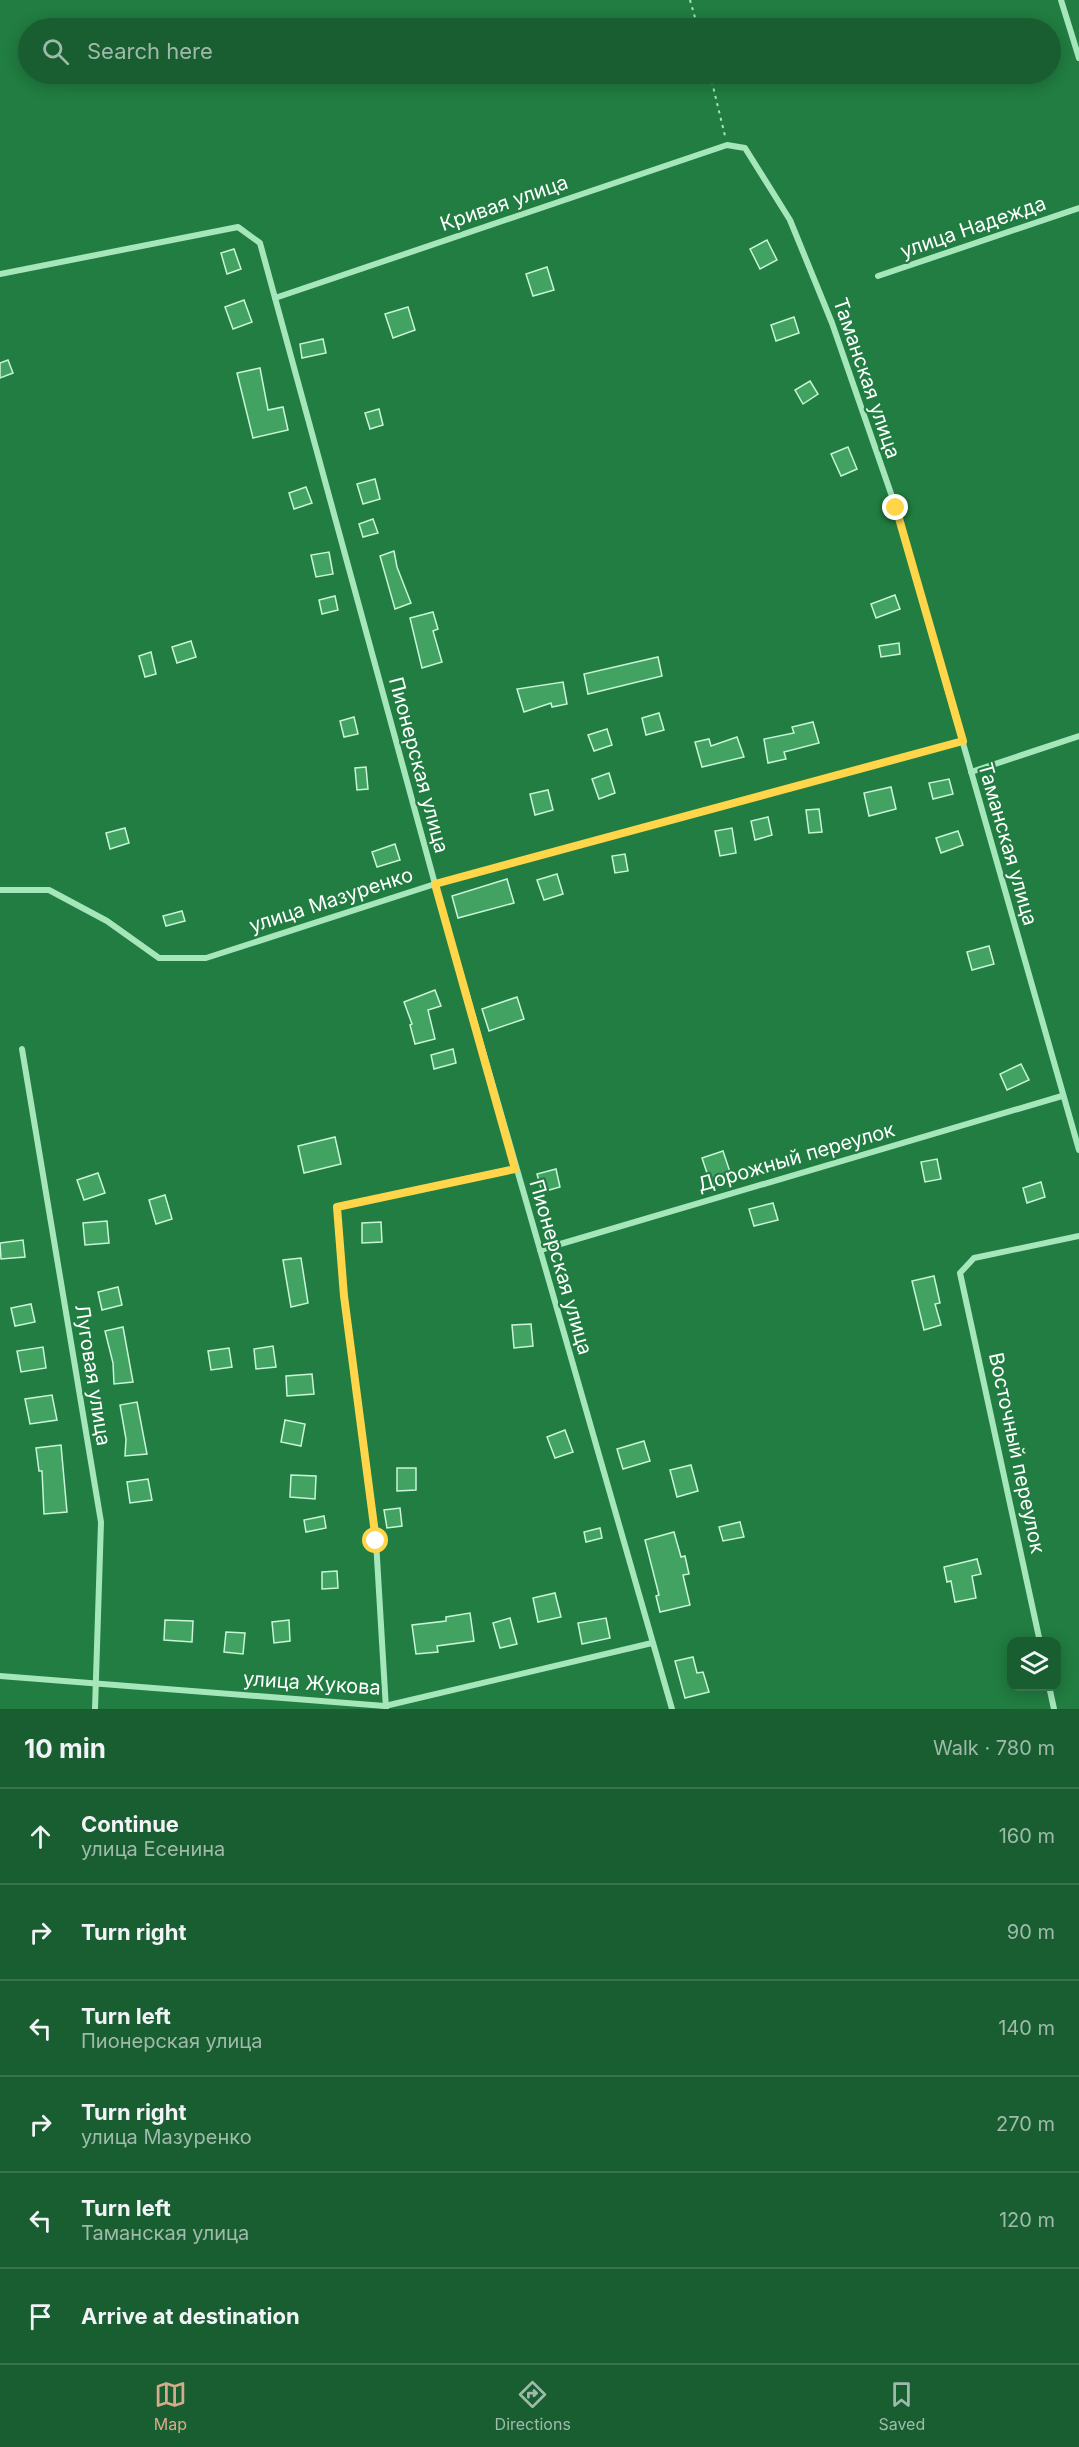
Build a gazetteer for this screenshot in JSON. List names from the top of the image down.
{
  "streets": {
    "street": [
      "Кривая улица",
      "улица Надежда",
      "Таманская улица",
      "Пионерская улица",
      "улица Мазуренко",
      "Дорожный переулок",
      "Луговая улица",
      "Восточный переулок",
      "улица Жукова"
    ]
  },
  "crossings": [
    ["Кривая улица", "Таманская улица"],
    ["Кривая улица", "Пионерская улица"],
    ["Таманская улица", "улица Мазуренко"],
    ["Таманская улица", "Дорожный переулок"],
    ["Пионерская улица", "улица Мазуренко"],
    ["Пионерская улица", "Дорожный переулок"],
    ["Пионерская улица", "улица Жукова"],
    ["Луговая улица", "улица Жукова"]
  ],
  "page": {
    "search": "Search here",
    "heading": ["10 min", "Walk · 780 m"],
    "list": [
      ["Continue", "улица Есенина", "160 m"],
      ["Turn right", "90 m"],
      ["Turn left", "Пионерская улица", "140 m"],
      ["Turn right", "улица Мазуренко", "270 m"],
      ["Turn left", "Таманская улица", "120 m"],
      "Arrive at destination"
    ],
    "nav": ["Map", "Directions", "Saved"]
  }
}
